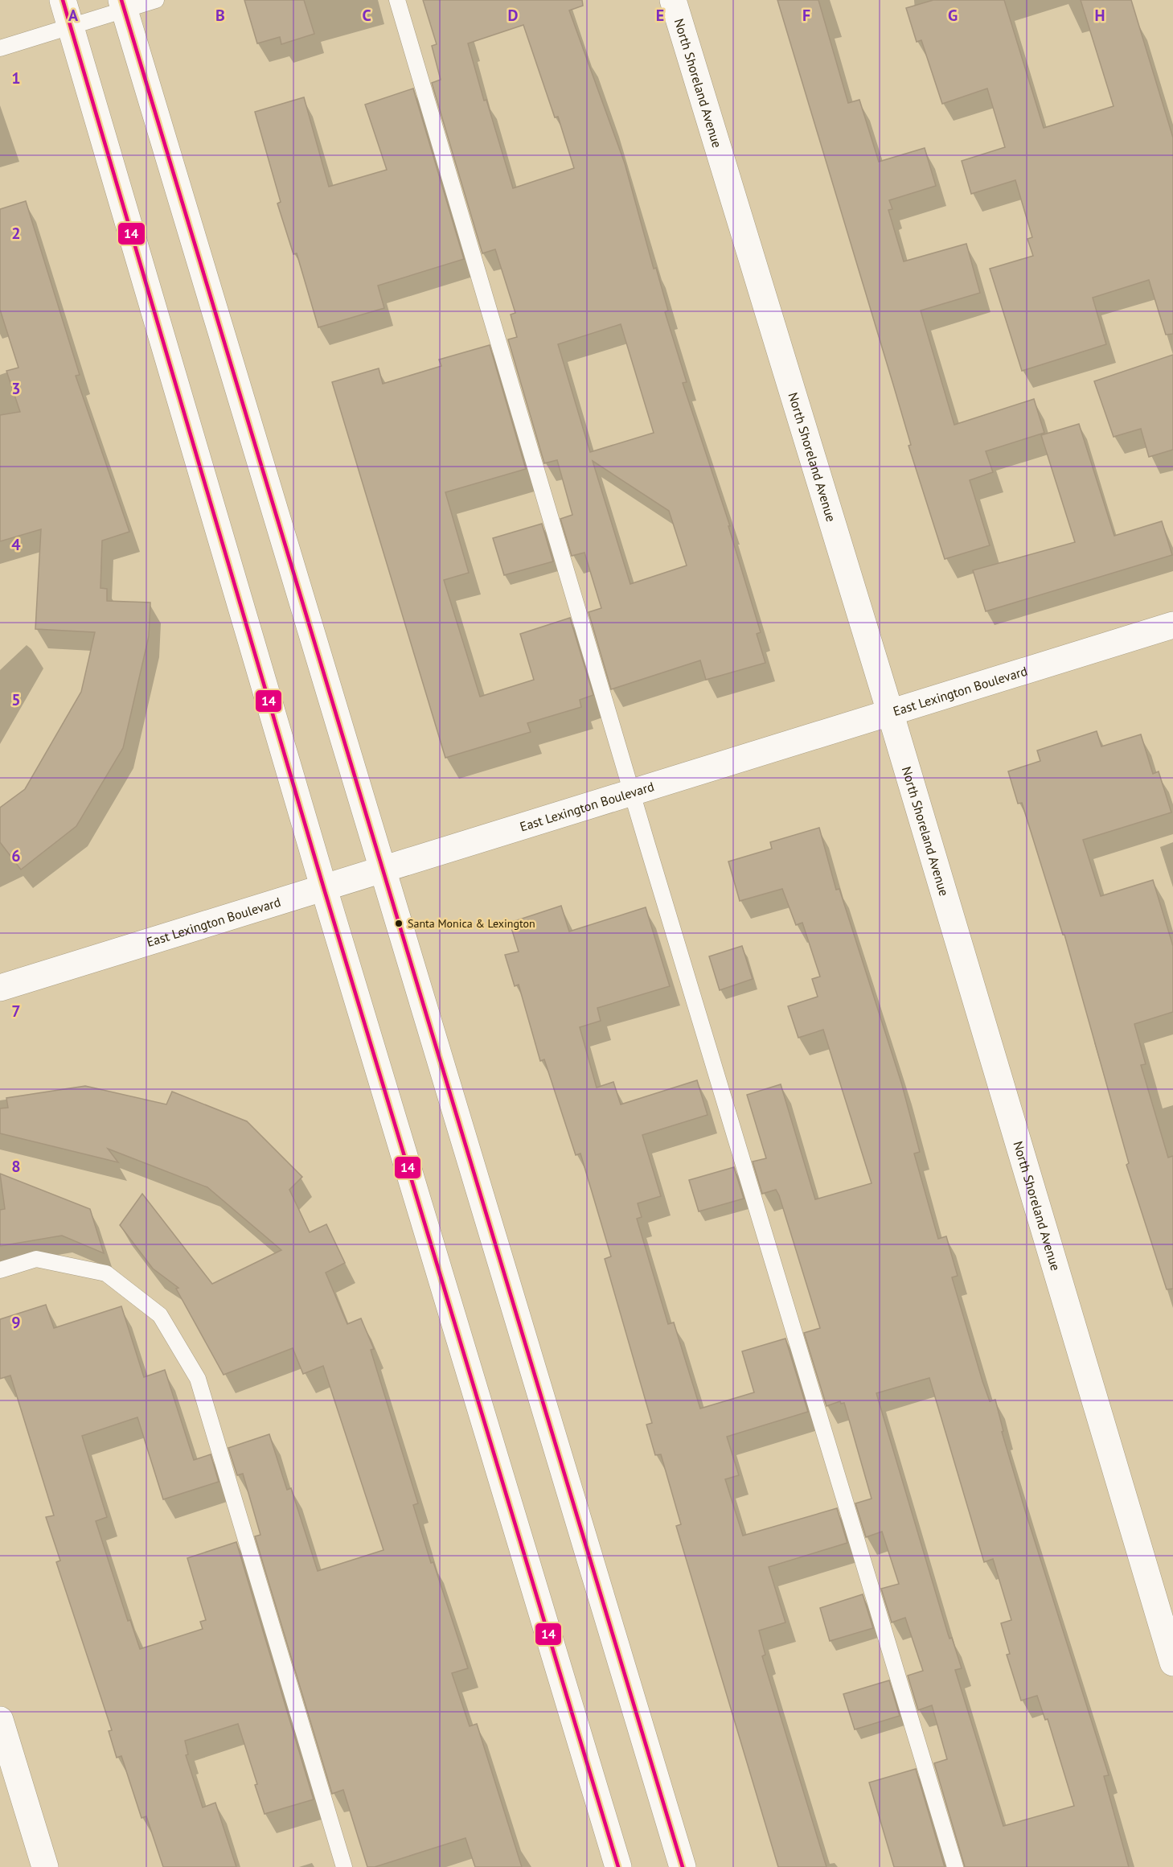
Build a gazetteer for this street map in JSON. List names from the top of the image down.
{
  "streets": {
    "street": ["North Shoreland Avenue", "East Lexington Boulevard"]
  },
  "crossings": [
    ["North Shoreland Avenue", "East Lexington Boulevard"]
  ],
  "places": ["Santa Monica & Lexington"],
  "lines": ["transit line 14"],
  "grid": {
    "columns": [
      "A",
      "B",
      "C",
      "D",
      "E",
      "F",
      "G",
      "H"
    ],
    "rows": [
      "1",
      "2",
      "3",
      "4",
      "5",
      "6",
      "7",
      "8",
      "9"
    ]
  }
}
